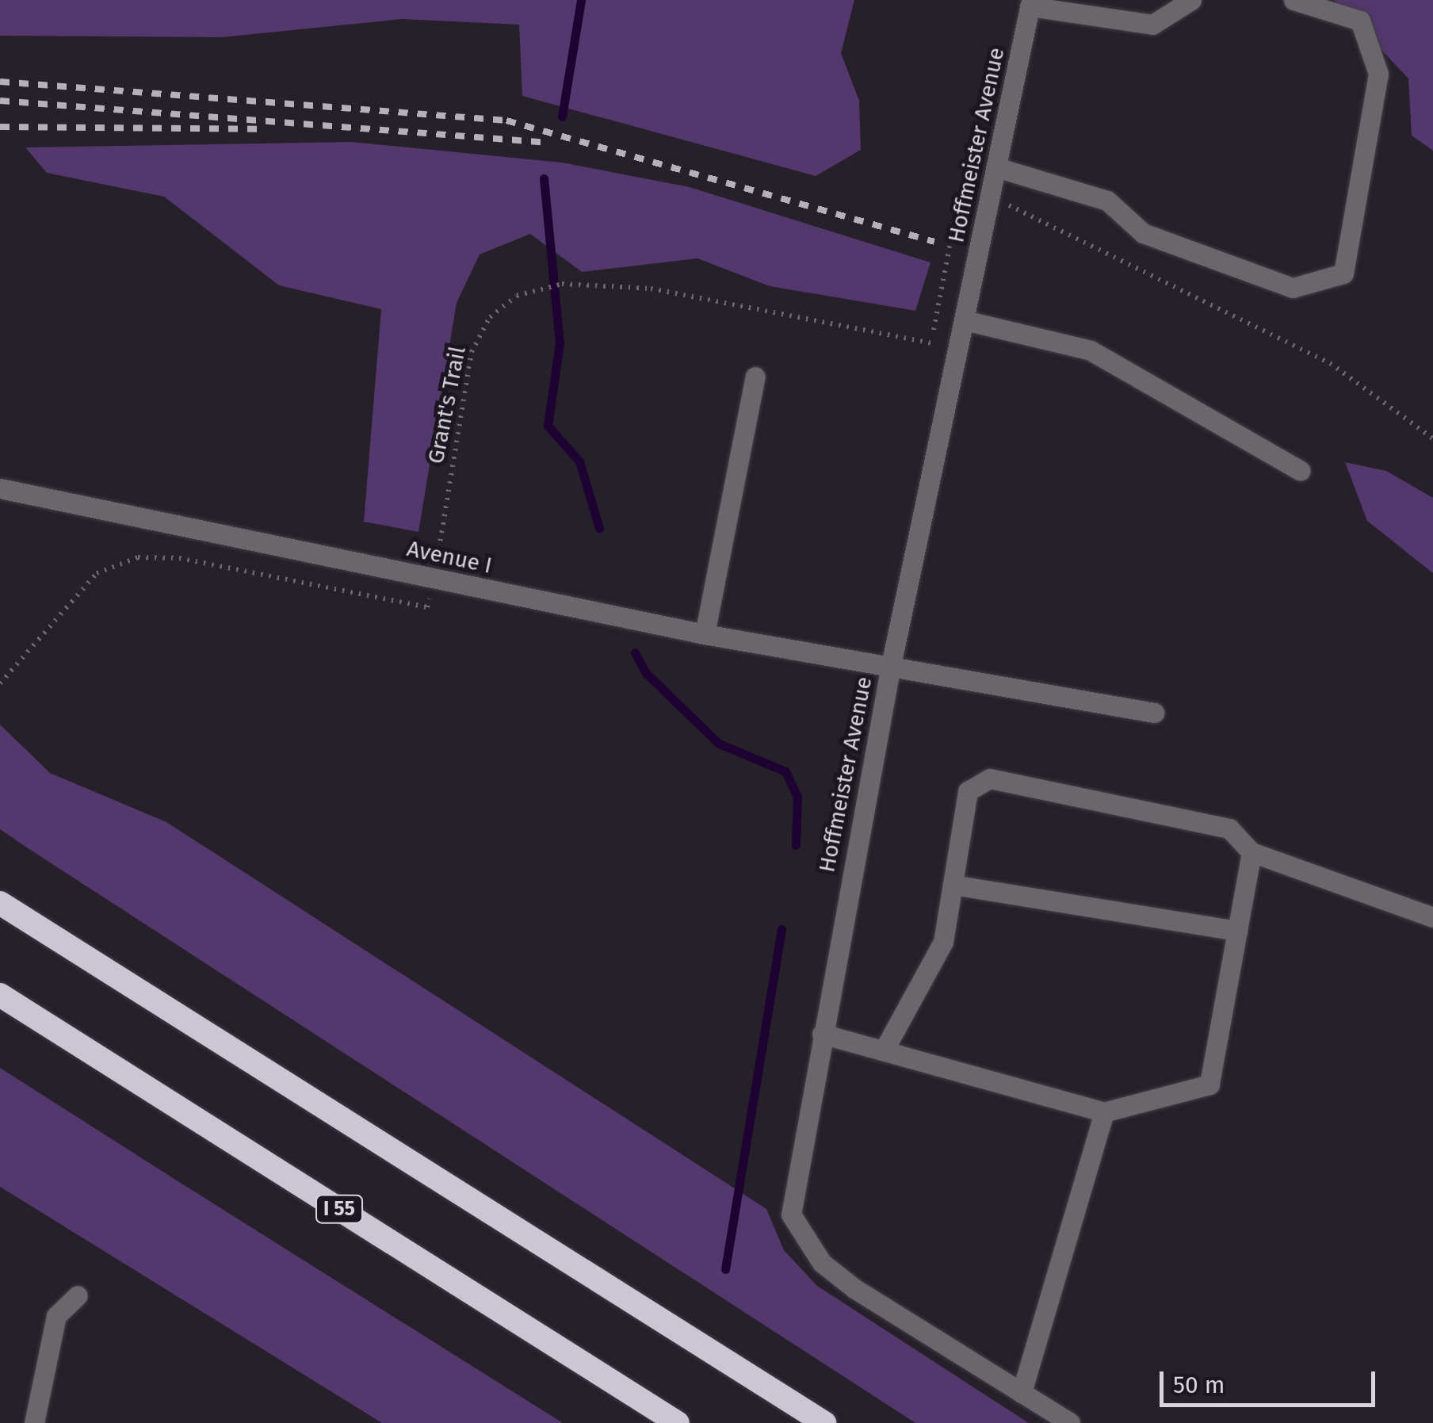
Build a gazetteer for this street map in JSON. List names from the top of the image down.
{
  "streets": {
    "highway": ["I 55"],
    "street": ["Hoffmeister Avenue", "Avenue I"],
    "path": ["Grant's Trail"]
  },
  "crossings": [
    ["Hoffmeister Avenue", "Grant's Trail"],
    ["Hoffmeister Avenue", "Avenue I"],
    ["Grant's Trail", "Avenue I"]
  ],
  "scale_bar": "50 m"
}
